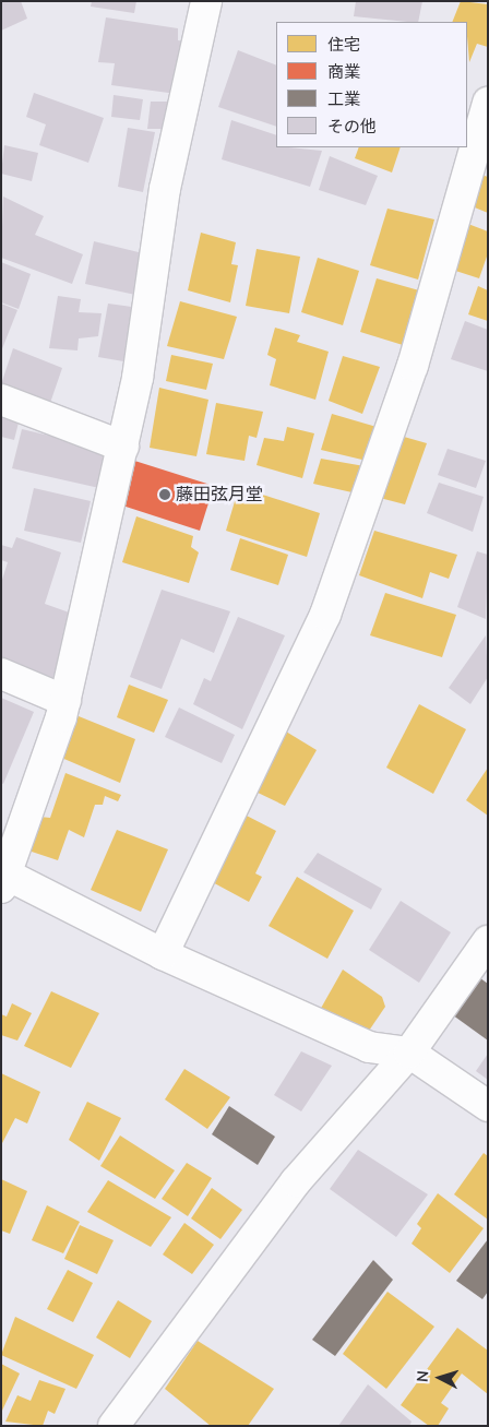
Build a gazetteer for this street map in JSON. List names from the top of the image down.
{
  "places": ["藤田弦月堂"],
  "legend": [
    "住宅",
    "商業",
    "工業",
    "その他"
  ],
  "north": "left"
}
